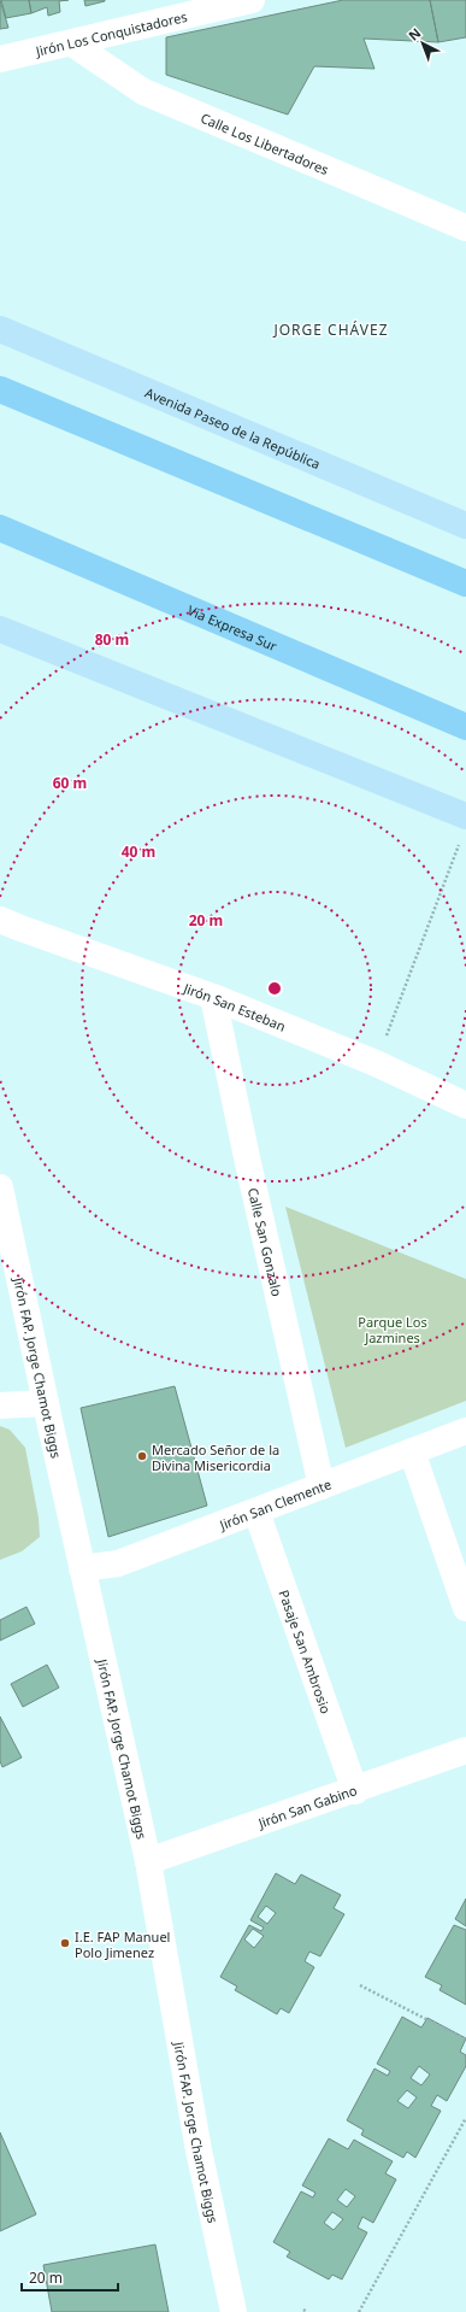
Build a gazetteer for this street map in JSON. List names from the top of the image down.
{
  "streets": {
    "highway": ["Via Expresa Sur"],
    "main road": ["Avenida Paseo de la República"],
    "street": [
      "Jirón Los Conquistadores",
      "Calle Los Libertadores",
      "Jirón San Esteban",
      "Calle San Gonzalo",
      "Jirón FAP. Jorge Chamot Biggs",
      "Jirón San Clemente",
      "Pasaje San Ambrosio",
      "Jirón San Gabino"
    ]
  },
  "crossings": [
    ["Jirón Los Conquistadores", "Calle Los Libertadores"],
    ["Jirón San Esteban", "Calle San Gonzalo"],
    ["Calle San Gonzalo", "Jirón San Clemente"],
    ["Jirón FAP. Jorge Chamot Biggs", "Jirón San Clemente"],
    ["Jirón FAP. Jorge Chamot Biggs", "Jirón San Gabino"],
    ["Jirón San Clemente", "Pasaje San Ambrosio"],
    ["Pasaje San Ambrosio", "Jirón San Gabino"]
  ],
  "districts": ["JORGE CHÁVEZ"],
  "parks": ["Parque Los Jazmines"],
  "places": ["Mercado Señor de la Divina Misericordia", "I.E. FAP Manuel Polo Jimenez"],
  "scale_bar": "20 m",
  "north": "top left",
  "rings": [
    "80 m",
    "60 m",
    "40 m",
    "20 m"
  ]
}
